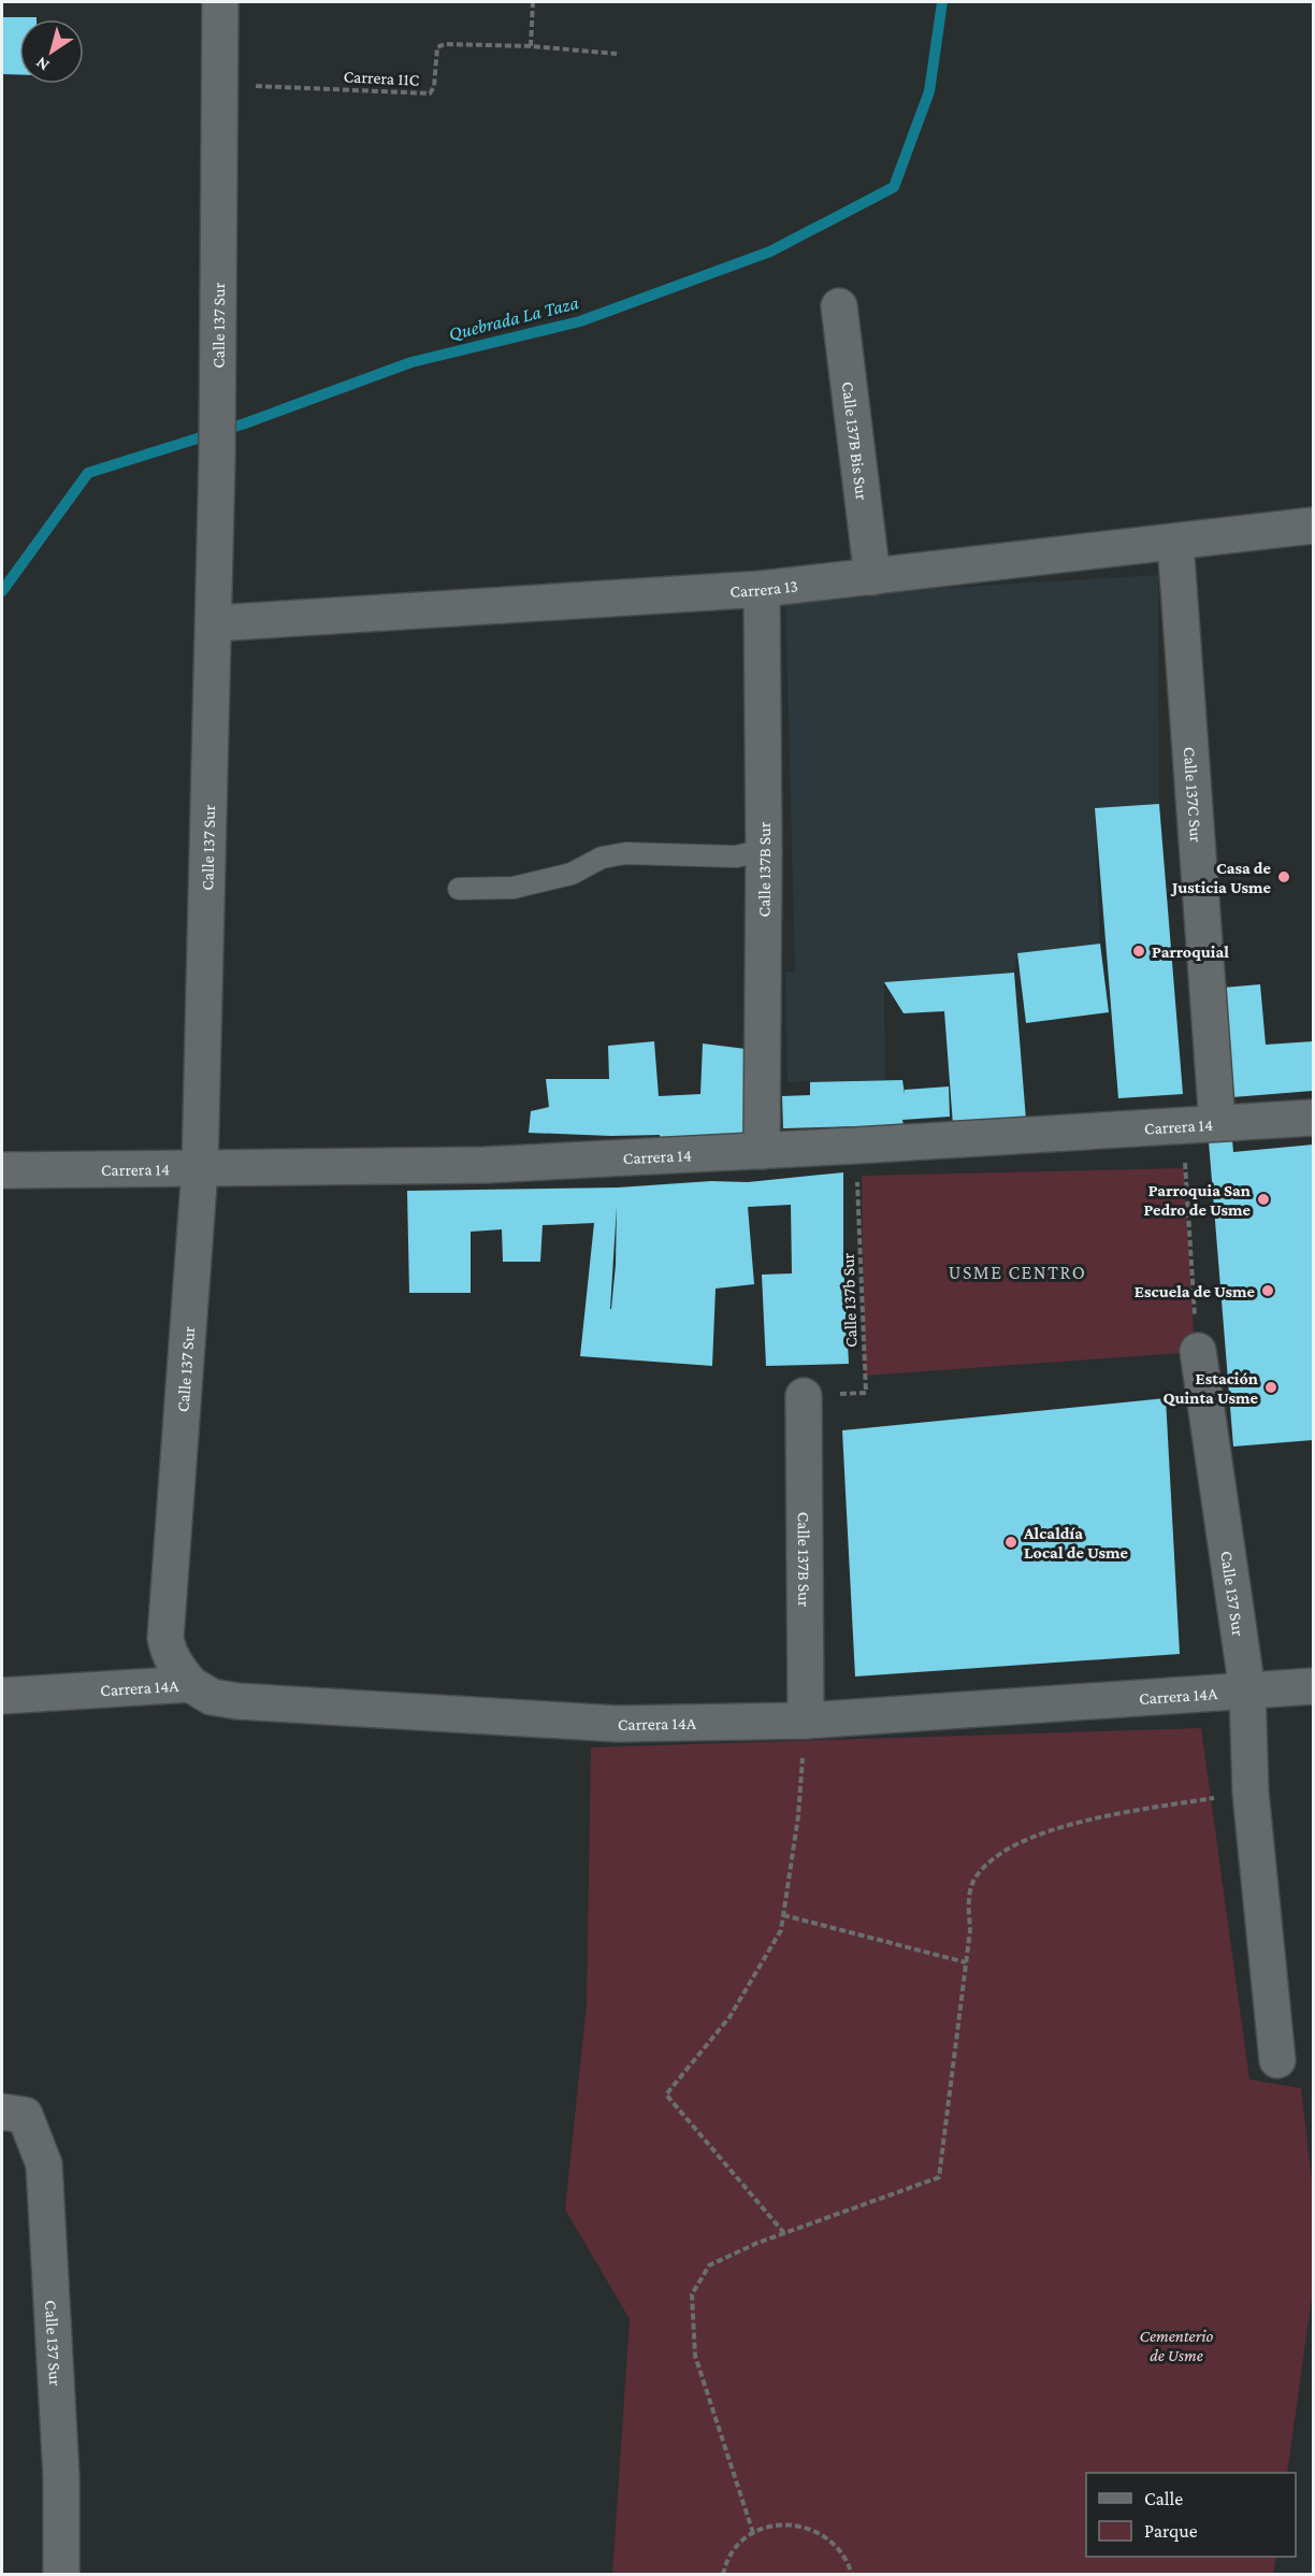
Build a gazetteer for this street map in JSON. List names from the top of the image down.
{
  "streets": {
    "street": [
      "Calle 137 Sur",
      "Calle 137B Bis Sur",
      "Carrera 13",
      "Calle 137C Sur",
      "Calle 137B Sur",
      "Carrera 14",
      "Carrera 14A"
    ],
    "path": ["Carrera 11C", "Calle 137b Sur"]
  },
  "crossings": [
    ["Carrera 11C", "Calle 137 Sur"],
    ["Calle 137 Sur", "Carrera 13"],
    ["Calle 137 Sur", "Carrera 14"],
    ["Calle 137 Sur", "Carrera 14A"],
    ["Calle 137B Bis Sur", "Carrera 13"],
    ["Carrera 13", "Calle 137C Sur"],
    ["Carrera 13", "Calle 137B Sur"],
    ["Calle 137C Sur", "Carrera 14"],
    ["Calle 137B Sur", "Carrera 14"],
    ["Calle 137B Sur", "Calle 137b Sur"],
    ["Calle 137B Sur", "Carrera 14A"],
    ["Carrera 14", "Calle 137b Sur"]
  ],
  "districts": ["USME CENTRO"],
  "water": ["Quebrada La Taza"],
  "parks": ["Cementerio de Usme"],
  "places": [
    "Casa de Justicia Usme",
    "Parroquial",
    "Parroquia San Pedro de Usme",
    "Escuela de Usme",
    "Estación Quinta Usme",
    "Alcaldía Local de Usme"
  ],
  "legend": ["Calle", "Parque"],
  "north": "bottom left"
}
